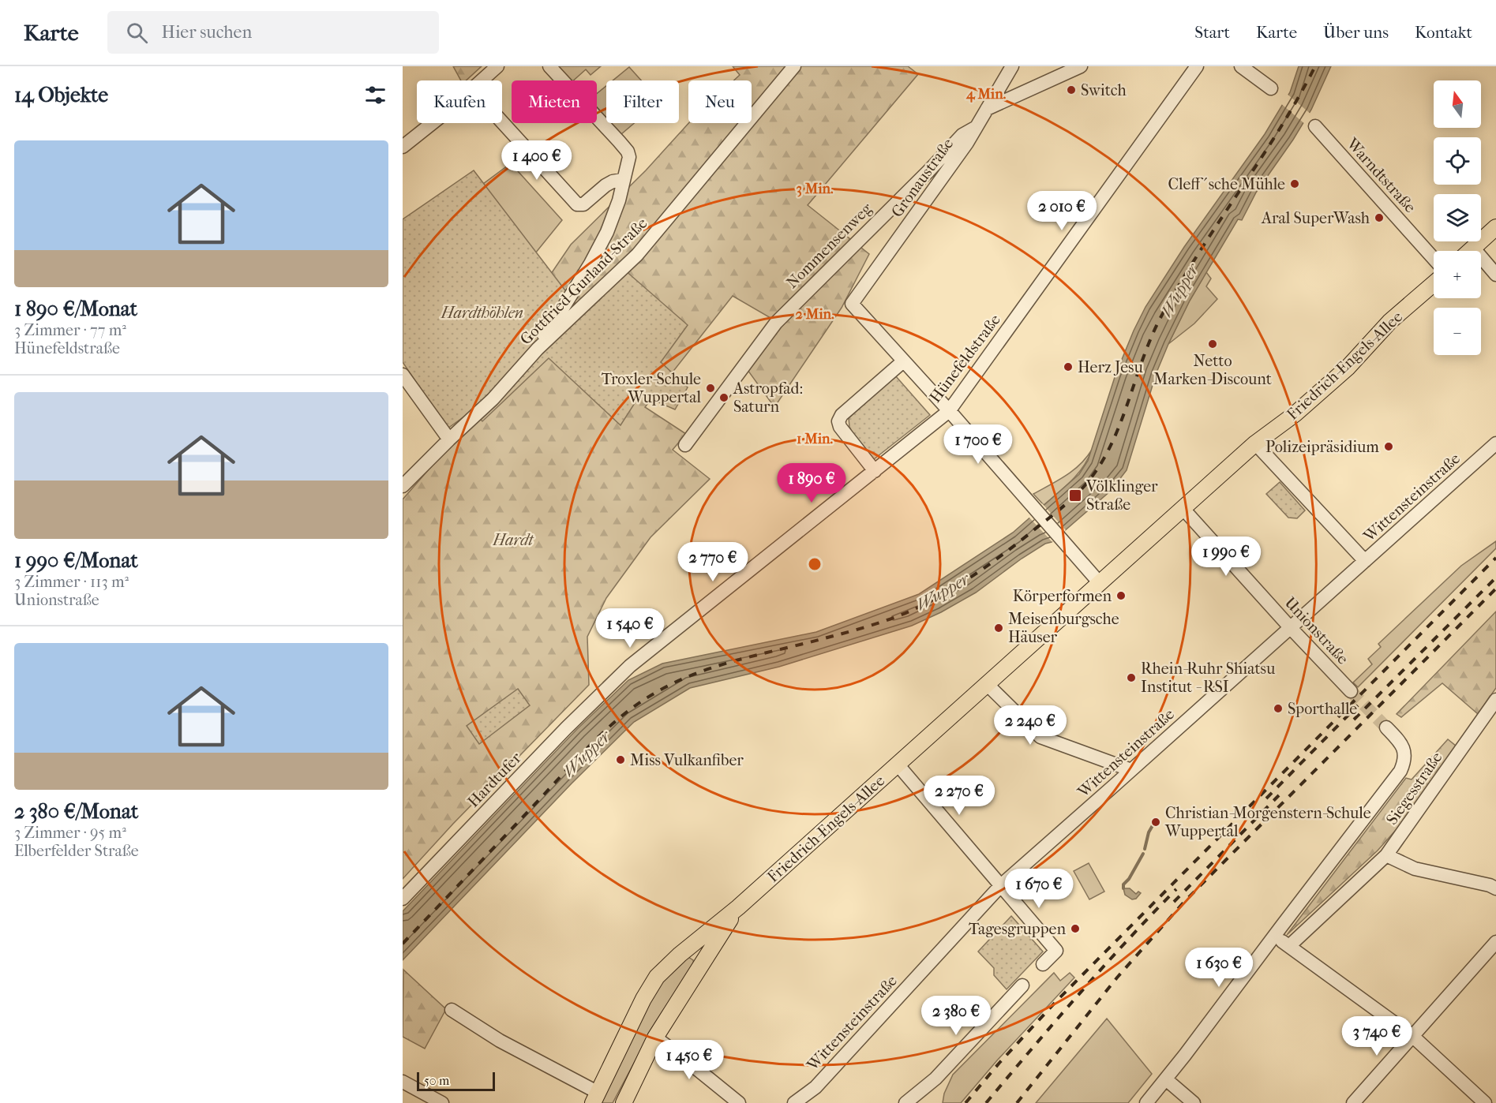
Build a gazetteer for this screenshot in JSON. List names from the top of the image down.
{
  "streets": {
    "main road": ["Friedrich-Engels-Allee"],
    "street": [
      "Warndtstraße",
      "Gronaustraße",
      "Nommensenweg",
      "Gottfried-Gurland-Straße",
      "Hünefeldstraße",
      "Wittensteinstraße",
      "Unionstraße",
      "Hardtufer",
      "Siegesstraße"
    ]
  },
  "crossings": [
    ["Gronaustraße", "Nommensenweg"],
    ["Hünefeldstraße", "Hardtufer"],
    ["Friedrich-Engels-Allee", "Unionstraße"],
    ["Wittensteinstraße", "Unionstraße"]
  ],
  "water": ["Wupper"],
  "parks": ["Hardthöhlen", "Hardt"],
  "places": {
    "other": [
      "Switch",
      "Cleff´sche Mühle",
      "Aral SuperWash",
      "Netto Marken-Discount",
      "Herz Jesu",
      "Troxler-Schule Wuppertal",
      "Astropfad: Saturn",
      "Polizeipräsidium",
      "Körperformen",
      "Meisenburgsche Häuser",
      "Rhein-Ruhr Shiatsu Institut - RSI",
      "Sporthalle",
      "Miss Vulkanfiber",
      "Christian-Morgenstern-Schule Wuppertal",
      "Tagesgruppen"
    ],
    "transit": ["Völklinger Straße"]
  },
  "scale_bar": "50 m",
  "north": "top",
  "page": {
    "header": "Karte",
    "search": "Hier suchen",
    "nav": [
      "Start",
      "Karte",
      "Über uns",
      "Kontakt"
    ],
    "heading": "14 Objekte",
    "map_buttons": ["+", "−"],
    "chip": [
      "Kaufen",
      "Mieten",
      "Filter",
      "Neu"
    ],
    "list": [
      {
        "name": "1 890 €/Monat",
        "note": "3 Zimmer · 77 m² · Hünefeldstraße"
      },
      {
        "name": "1 990 €/Monat",
        "note": "3 Zimmer · 113 m² · Unionstraße"
      },
      {
        "name": "2 380 €/Monat",
        "note": "3 Zimmer · 95 m² · Elberfelder Straße"
      }
    ],
    "price": [
      "1 400 €",
      "2 010 €",
      "1 700 €",
      "1 890 €",
      "1 990 €",
      "2 770 €",
      "1 540 €",
      "2 240 €",
      "2 270 €",
      "1 670 €",
      "1 630 €",
      "2 380 €",
      "3 740 €",
      "1 450 €"
    ],
    "scale": "50 m"
  },
  "rings": [
    "4 Min.",
    "3 Min.",
    "2 Min.",
    "1 Min."
  ]
}
